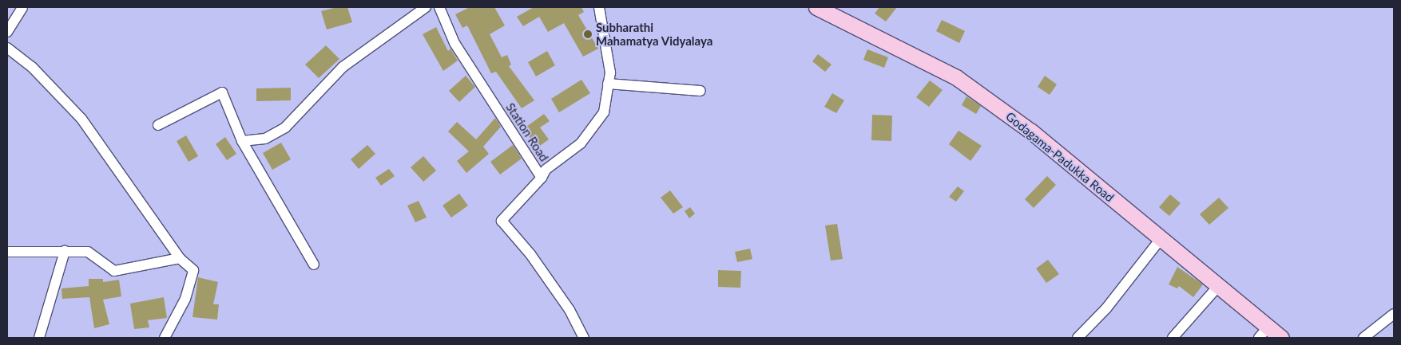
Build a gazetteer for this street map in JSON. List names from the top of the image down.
{
  "streets": {
    "main road": ["Godagama-Padukka Road"],
    "street": ["Station Road"]
  },
  "places": ["Subharathi Mahamatya Vidyalaya"]
}
